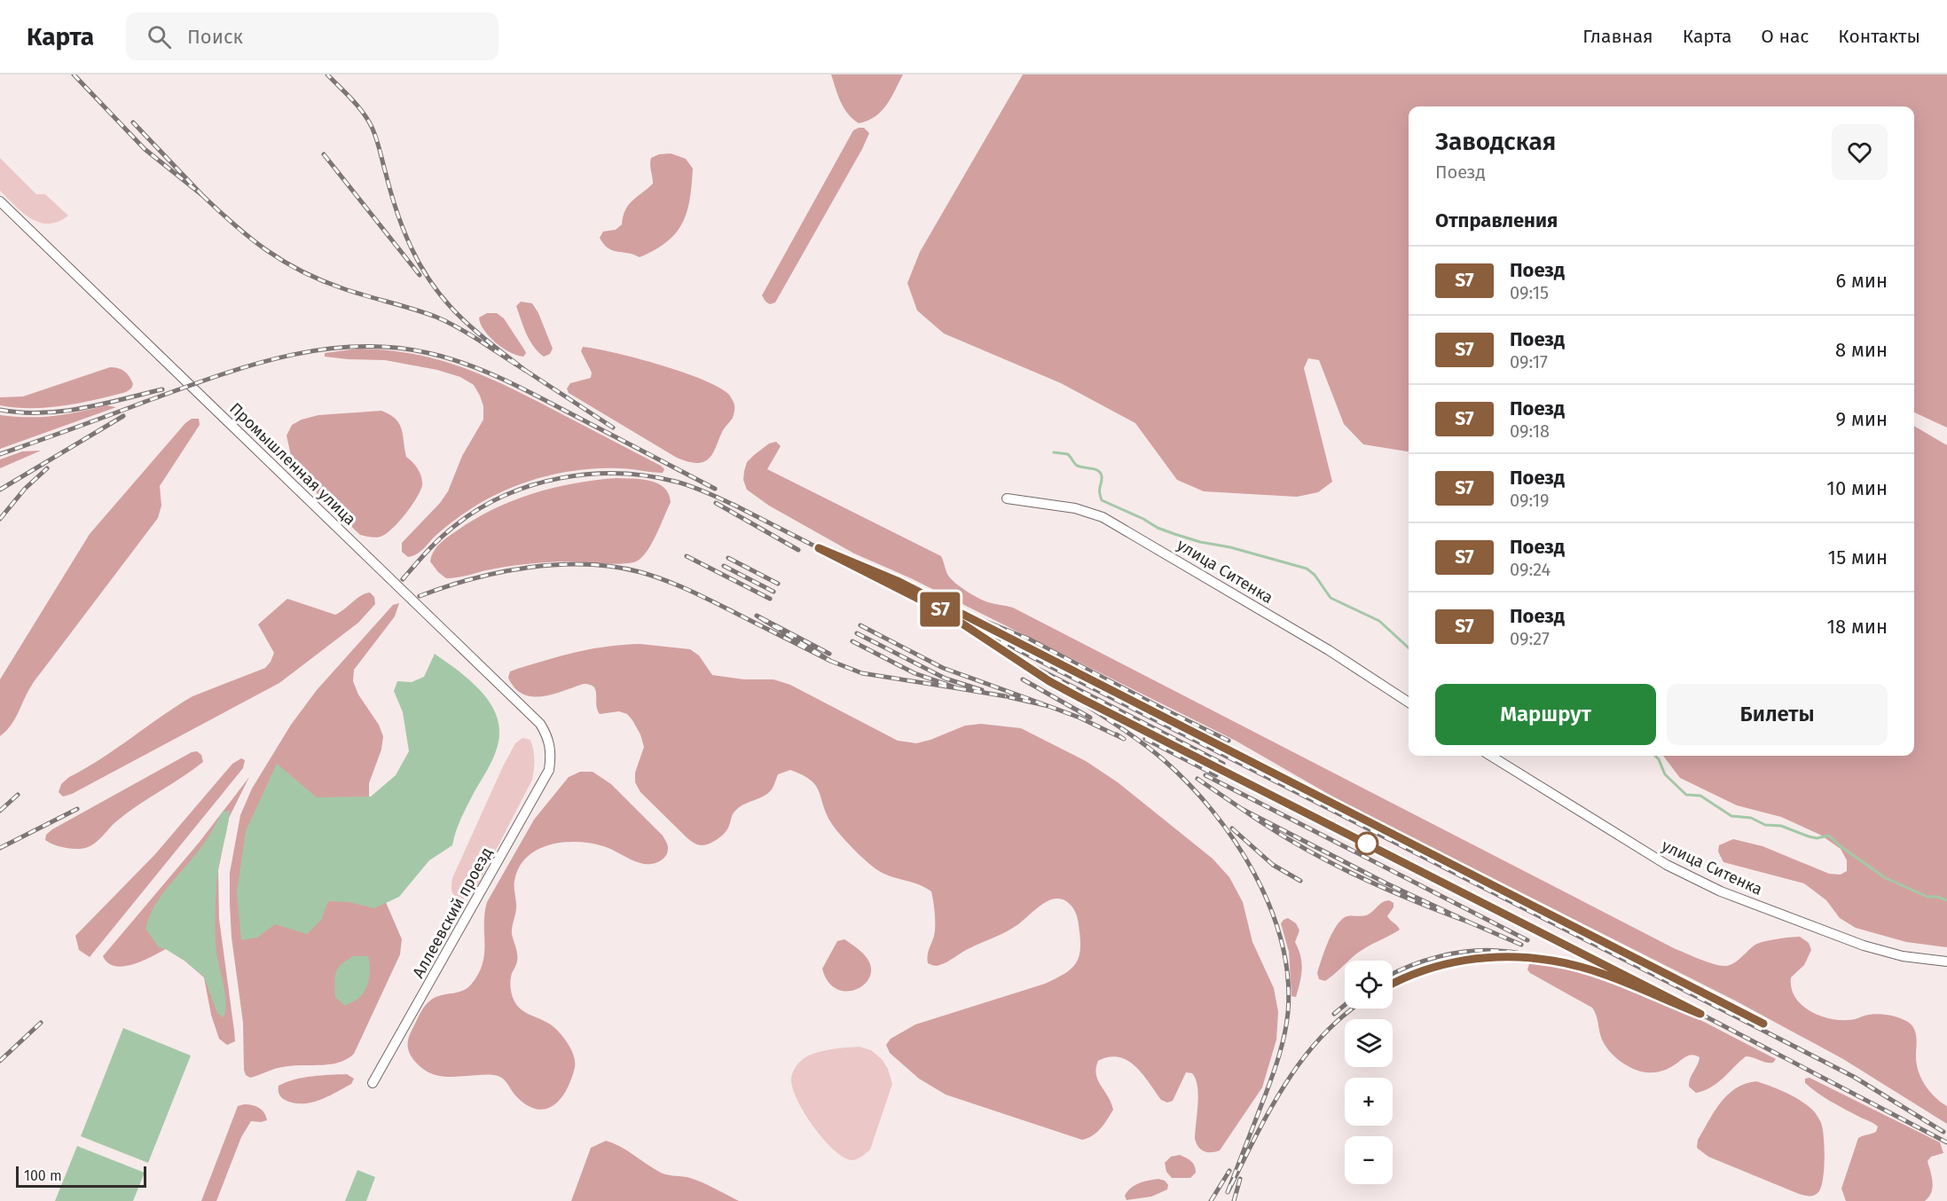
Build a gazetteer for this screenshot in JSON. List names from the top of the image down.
{
  "streets": {
    "street": ["Промышленная улица", "улица Ситенка", "Аллеевский проезд"]
  },
  "crossings": [
    ["Промышленная улица", "Аллеевский проезд"]
  ],
  "scale_bar": "100 m",
  "page": {
    "header": "Карта",
    "search": "Поиск",
    "nav": [
      "Главная",
      "Карта",
      "О нас",
      "Контакты"
    ],
    "on_map": "S7",
    "heading": [
      ["Заводская", "Поезд"],
      "Отправления"
    ],
    "list": [
      {
        "mark": "S7",
        "name": "Поезд",
        "note": "09:15",
        "value": "6 мин"
      },
      {
        "mark": "S7",
        "name": "Поезд",
        "note": "09:17",
        "value": "8 мин"
      },
      {
        "mark": "S7",
        "name": "Поезд",
        "note": "09:18",
        "value": "9 мин"
      },
      {
        "mark": "S7",
        "name": "Поезд",
        "note": "09:19",
        "value": "10 мин"
      },
      {
        "mark": "S7",
        "name": "Поезд",
        "note": "09:24",
        "value": "15 мин"
      },
      {
        "mark": "S7",
        "name": "Поезд",
        "note": "09:27",
        "value": "18 мин"
      }
    ],
    "buttons": ["Маршрут", "Билеты"],
    "map_buttons": ["+", "−"],
    "scale": "100 m"
  }
}
